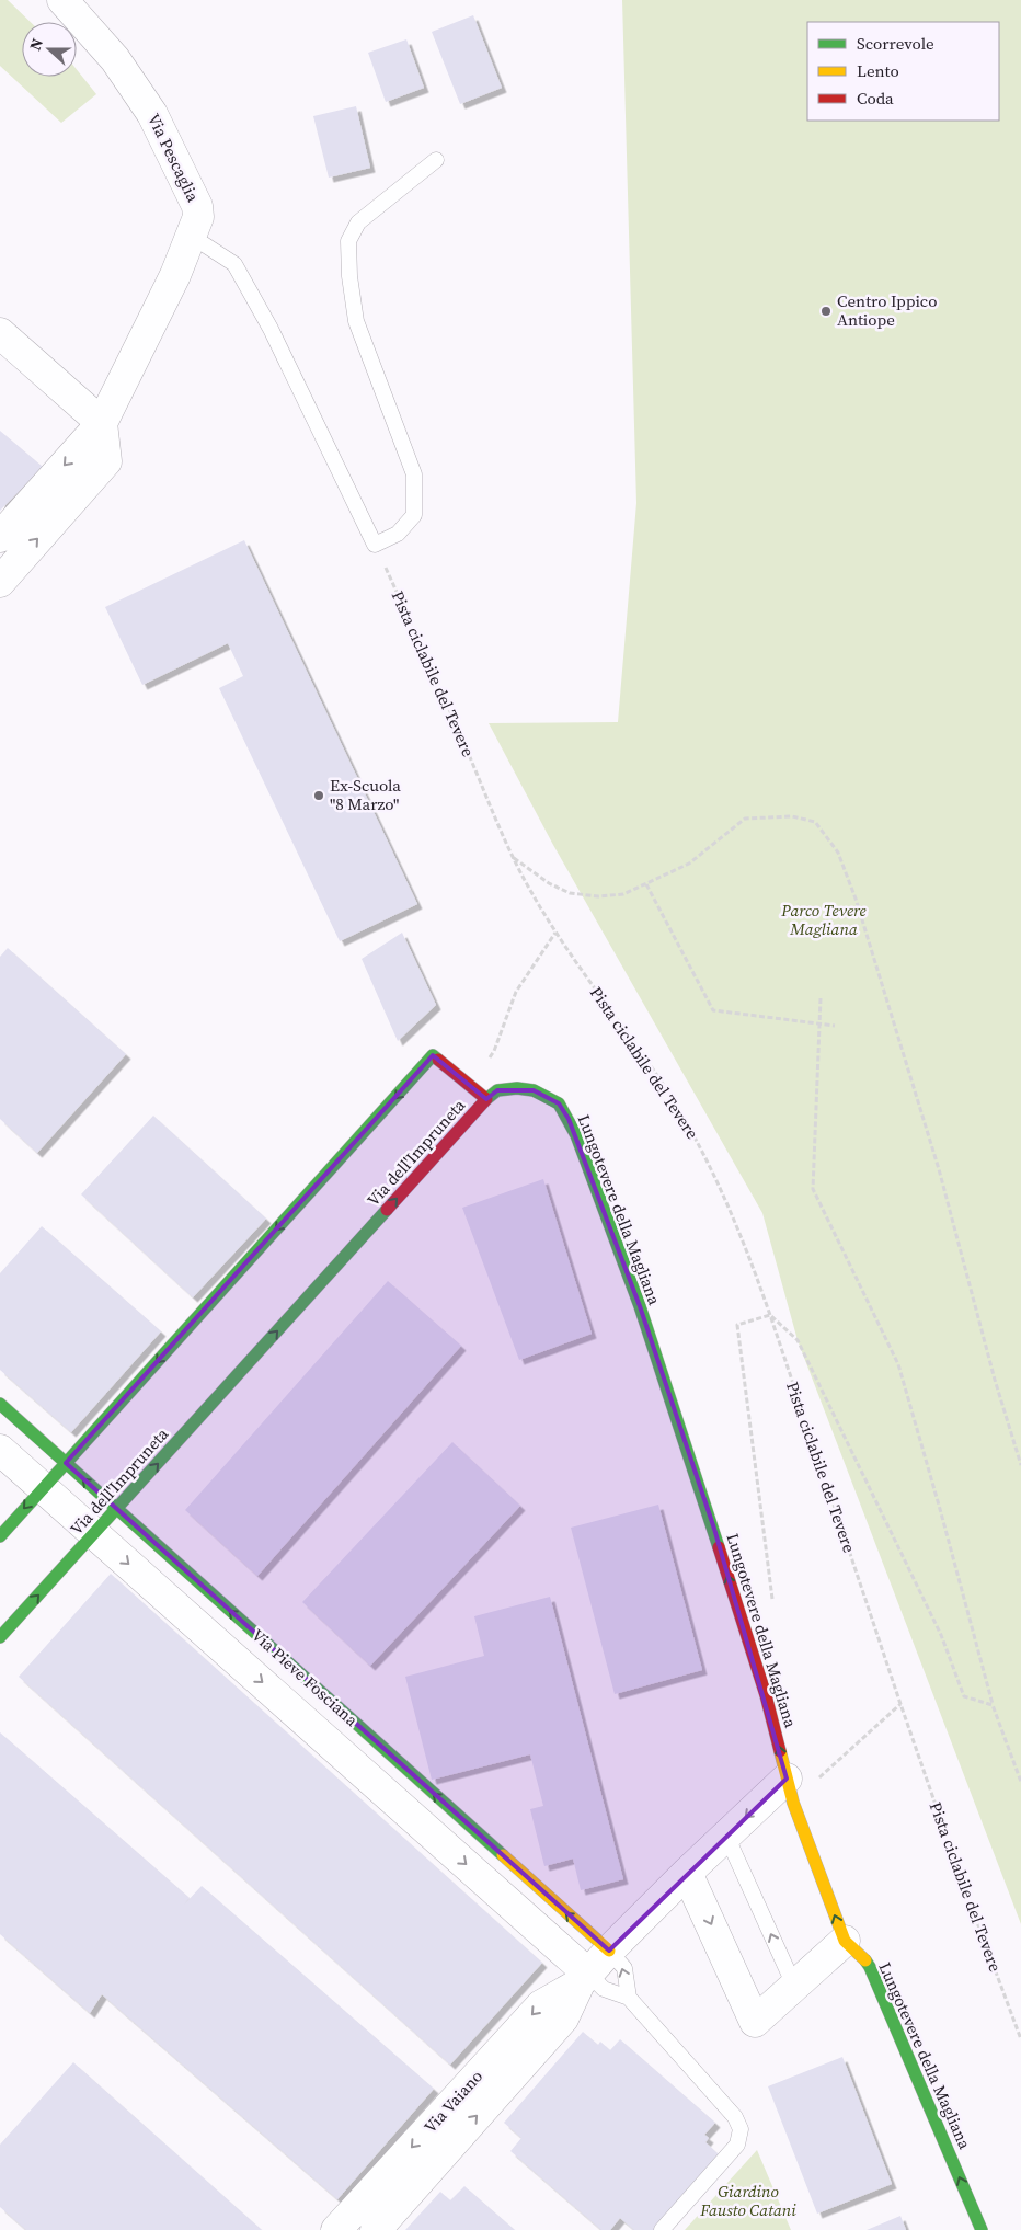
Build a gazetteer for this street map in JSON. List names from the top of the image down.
{
  "streets": {
    "street": [
      "Via Pescaglia",
      "Via dell'Impruneta",
      "Lungotevere della Magliana",
      "Via Pieve Fosciana",
      "Via Vaiano"
    ],
    "path": ["Pista ciclabile del Tevere"]
  },
  "crossings": [
    ["Via dell'Impruneta", "Lungotevere della Magliana"],
    ["Via dell'Impruneta", "Via Pieve Fosciana"],
    ["Lungotevere della Magliana", "Via Vaiano"],
    ["Via Pieve Fosciana", "Via Vaiano"]
  ],
  "one_way": ["Lungotevere della Magliana"],
  "parks": ["Parco Tevere Magliana", "Giardino Fausto Catani"],
  "places": ["Centro Ippico Antiope", "Ex-Scuola \"8 Marzo\""],
  "legend": ["Scorrevole", "Lento", "Coda"],
  "north": "left"
}
